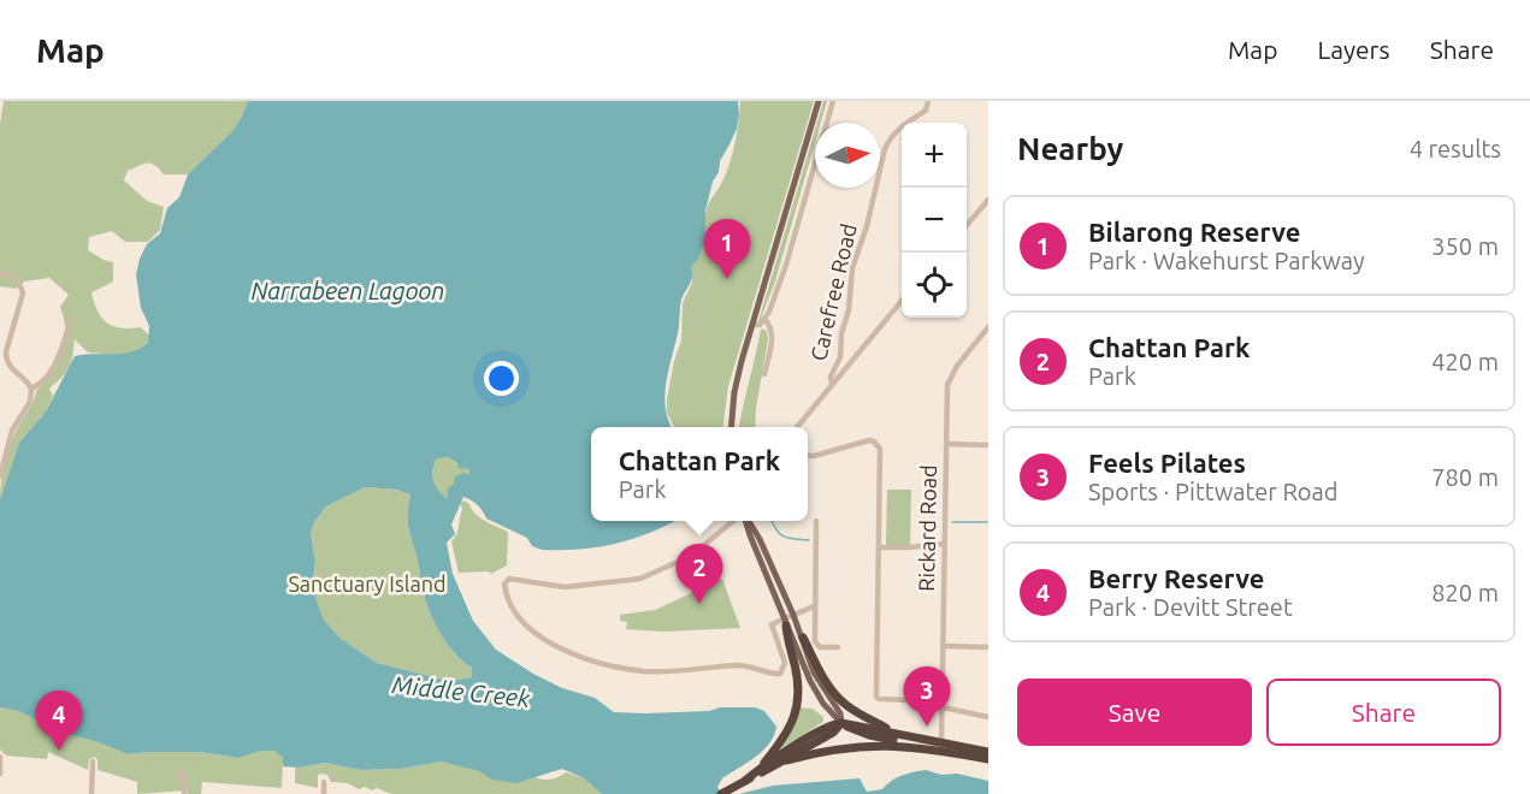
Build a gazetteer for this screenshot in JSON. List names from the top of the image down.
{
  "streets": {
    "street": ["Carefree Road", "Rickard Road"]
  },
  "water": ["Narrabeen Lagoon", "Middle Creek"],
  "parks": ["Sanctuary Island"],
  "north": "right",
  "page": {
    "header": "Map",
    "nav": ["Map", "Layers", "Share"],
    "heading": ["Nearby", "4 results"],
    "map_buttons": ["+", "−"],
    "list": [
      {
        "mark": "1",
        "name": "Bilarong Reserve",
        "note": "Park · Wakehurst Parkway",
        "value": "350 m"
      },
      {
        "mark": "2",
        "name": "Chattan Park",
        "note": "Park",
        "value": "420 m"
      },
      {
        "mark": "3",
        "name": "Feels Pilates",
        "note": "Sports · Pittwater Road",
        "value": "780 m"
      },
      {
        "mark": "4",
        "name": "Berry Reserve",
        "note": "Park · Devitt Street",
        "value": "820 m"
      }
    ],
    "pins": [
      "1",
      "2",
      "3",
      "4"
    ],
    "popup": ["Chattan Park", "Park"],
    "buttons": ["Save", "Share"]
  }
}
